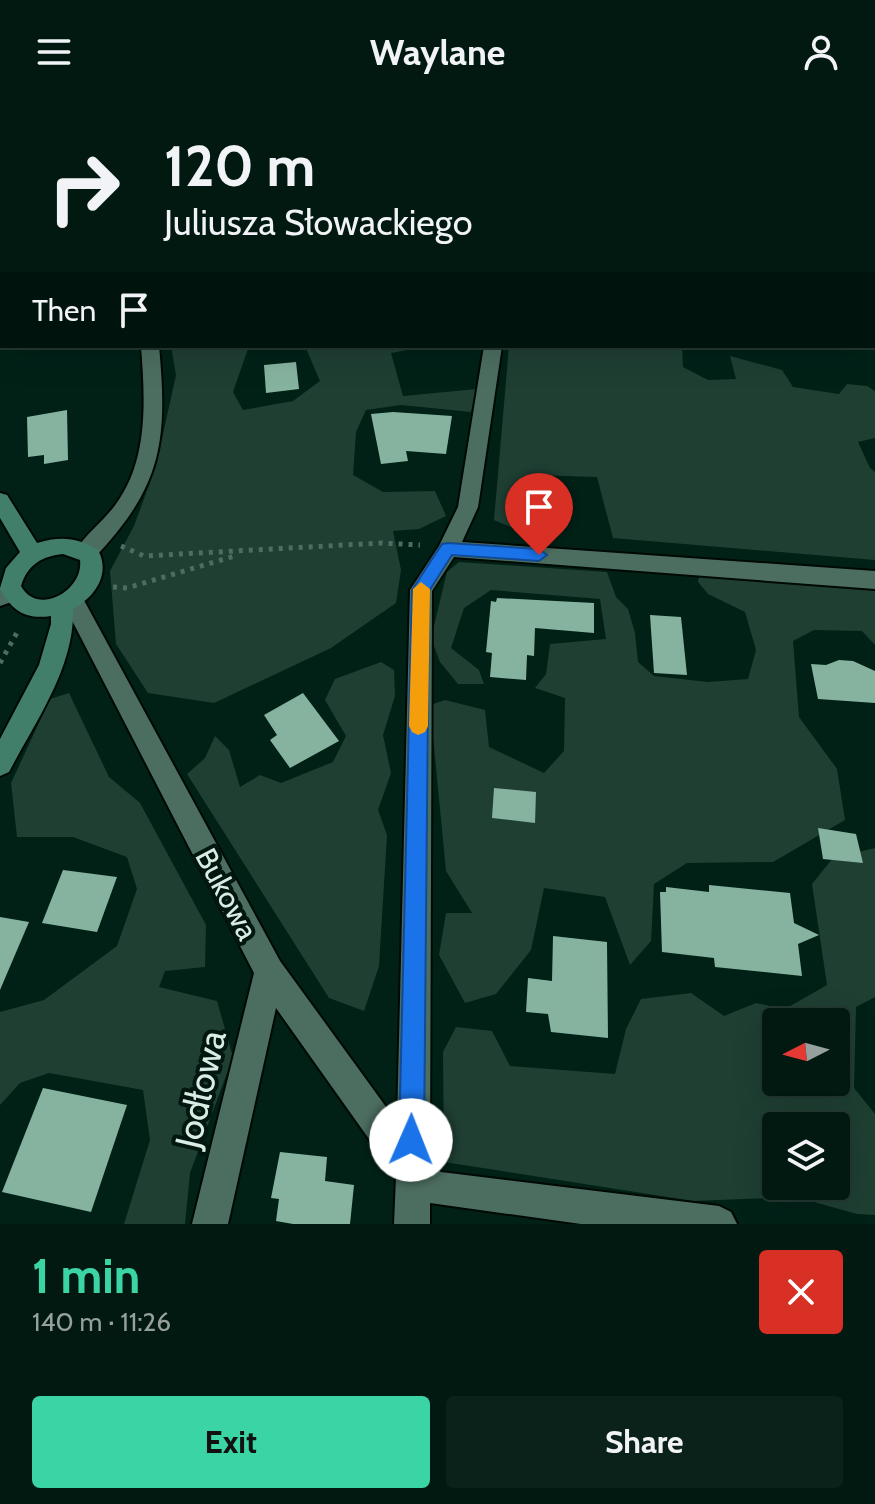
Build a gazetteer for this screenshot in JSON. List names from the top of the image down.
{
  "streets": {
    "street": ["Bukowa", "Jodłowa"]
  },
  "crossings": [
    ["Bukowa", "Jodłowa"]
  ],
  "north": "left",
  "page": {
    "header": "Waylane",
    "turn": ["120 m", "Juliusza Słowackiego"],
    "then": "Then",
    "heading": ["1 min", "140 m · 11:26"],
    "buttons": ["Exit", "Share"]
  }
}
